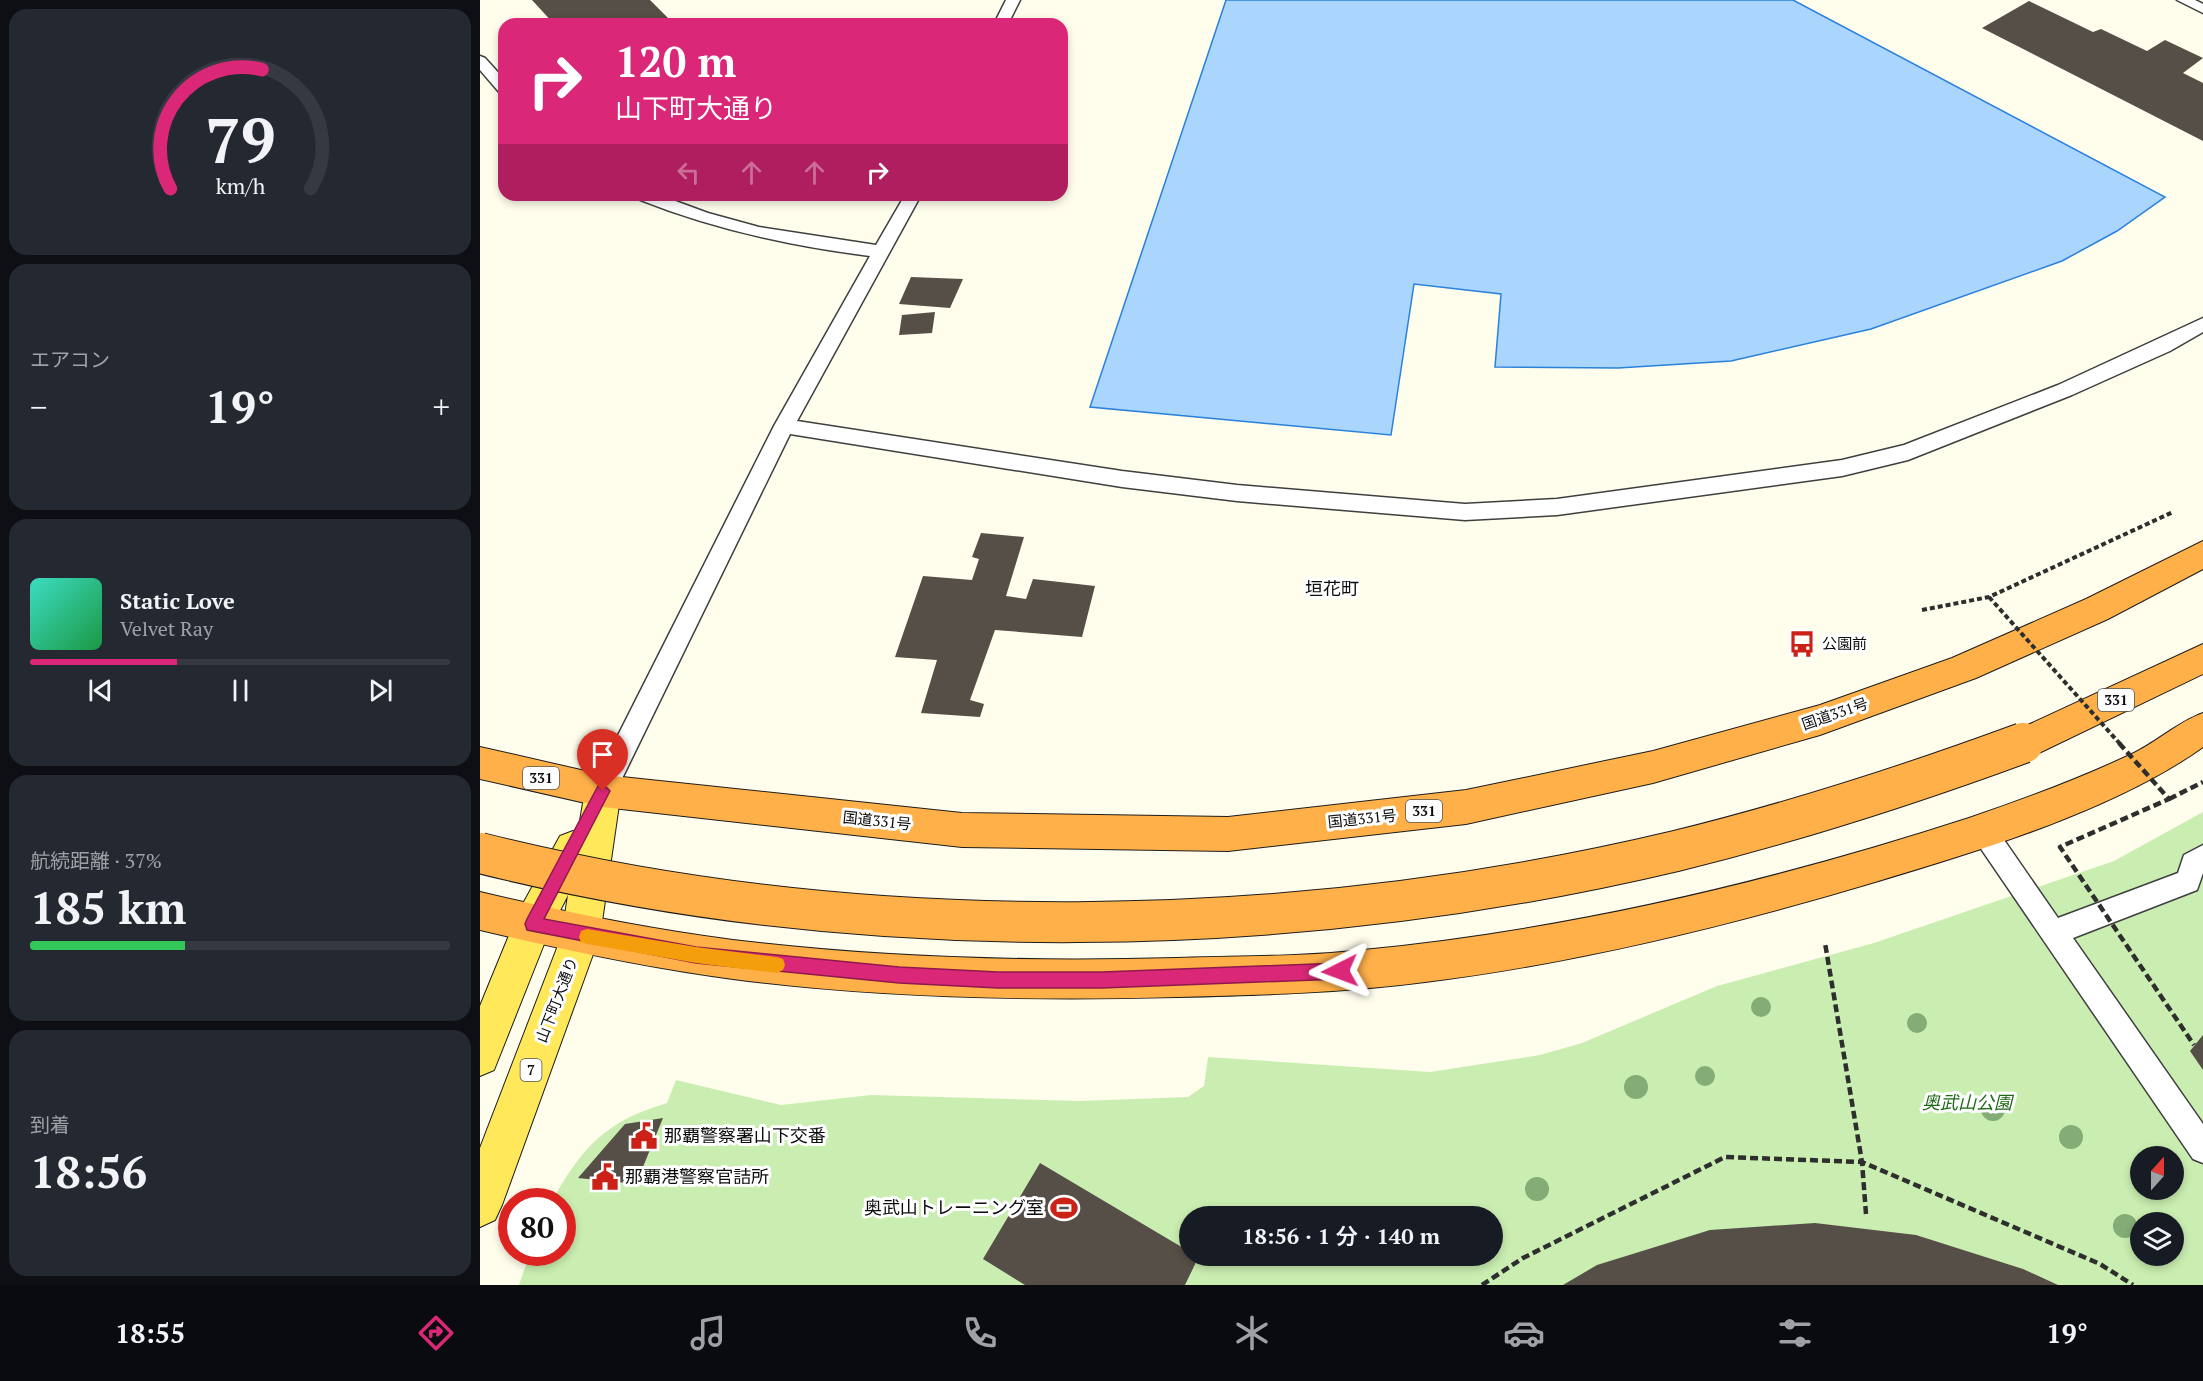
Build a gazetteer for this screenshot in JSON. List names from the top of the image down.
{
  "streets": {
    "highway": ["331", "国道331号"],
    "main road": ["山下町大通り", "7"]
  },
  "crossings": [
    ["国道331号", "山下町大通り"]
  ],
  "districts": ["垣花町"],
  "parks": ["奥武山公園"],
  "places": {
    "bus stop": ["公園前"],
    "public building": ["那覇警察署山下交番", "那覇港警察官詰所"],
    "sports": ["奥武山トレーニング室"]
  },
  "north": "top",
  "page": {
    "turn": ["120 m", "山下町大通り"],
    "tile": [
      "エアコン",
      ["航続距離 · 37%", "185 km"],
      ["到着", "18:56"]
    ],
    "heat": ["−", "19°", "+"],
    "song": ["Static Love", "Velvet Ray"],
    "limit": "80",
    "trip": "18:56 · 1 分 · 140 m",
    "tabs": ["18:55", "19°"],
    "gauge": ["79", "km/h"]
  }
}
